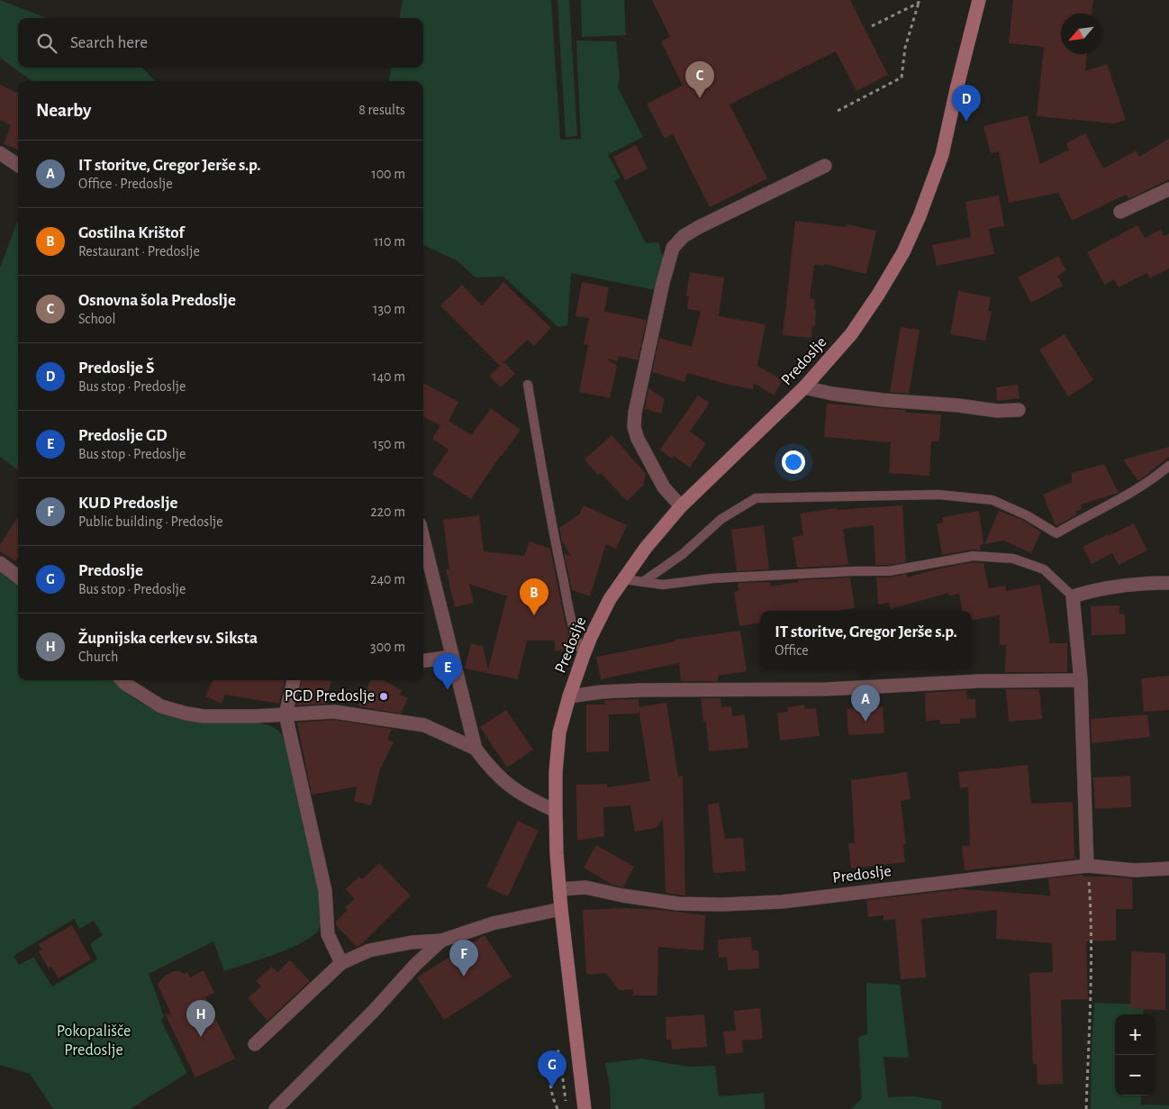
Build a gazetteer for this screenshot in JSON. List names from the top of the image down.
{
  "streets": {
    "street": ["Predoslje"]
  },
  "parks": ["Pokopališče Predoslje"],
  "places": ["PGD Predoslje"],
  "north": "bottom left",
  "page": {
    "search": "Search here",
    "pins": [
      "C",
      "D",
      "B",
      "E",
      "A",
      "F",
      "H",
      "G"
    ],
    "heading": ["Nearby", "8 results"],
    "list": [
      {
        "mark": "A",
        "name": "IT storitve, Gregor Jerše s.p.",
        "note": "Office · Predoslje",
        "value": "100 m"
      },
      {
        "mark": "B",
        "name": "Gostilna Krištof",
        "note": "Restaurant · Predoslje",
        "value": "110 m"
      },
      {
        "mark": "C",
        "name": "Osnovna šola Predoslje",
        "note": "School",
        "value": "130 m"
      },
      {
        "mark": "D",
        "name": "Predoslje Š",
        "note": "Bus stop · Predoslje",
        "value": "140 m"
      },
      {
        "mark": "E",
        "name": "Predoslje GD",
        "note": "Bus stop · Predoslje",
        "value": "150 m"
      },
      {
        "mark": "F",
        "name": "KUD Predoslje",
        "note": "Public building · Predoslje",
        "value": "220 m"
      },
      {
        "mark": "G",
        "name": "Predoslje",
        "note": "Bus stop · Predoslje",
        "value": "240 m"
      },
      {
        "mark": "H",
        "name": "Župnijska cerkev sv. Siksta",
        "note": "Church",
        "value": "300 m"
      }
    ],
    "popup": ["IT storitve, Gregor Jerše s.p.", "Office"],
    "map_buttons": ["+", "−"]
  }
}
